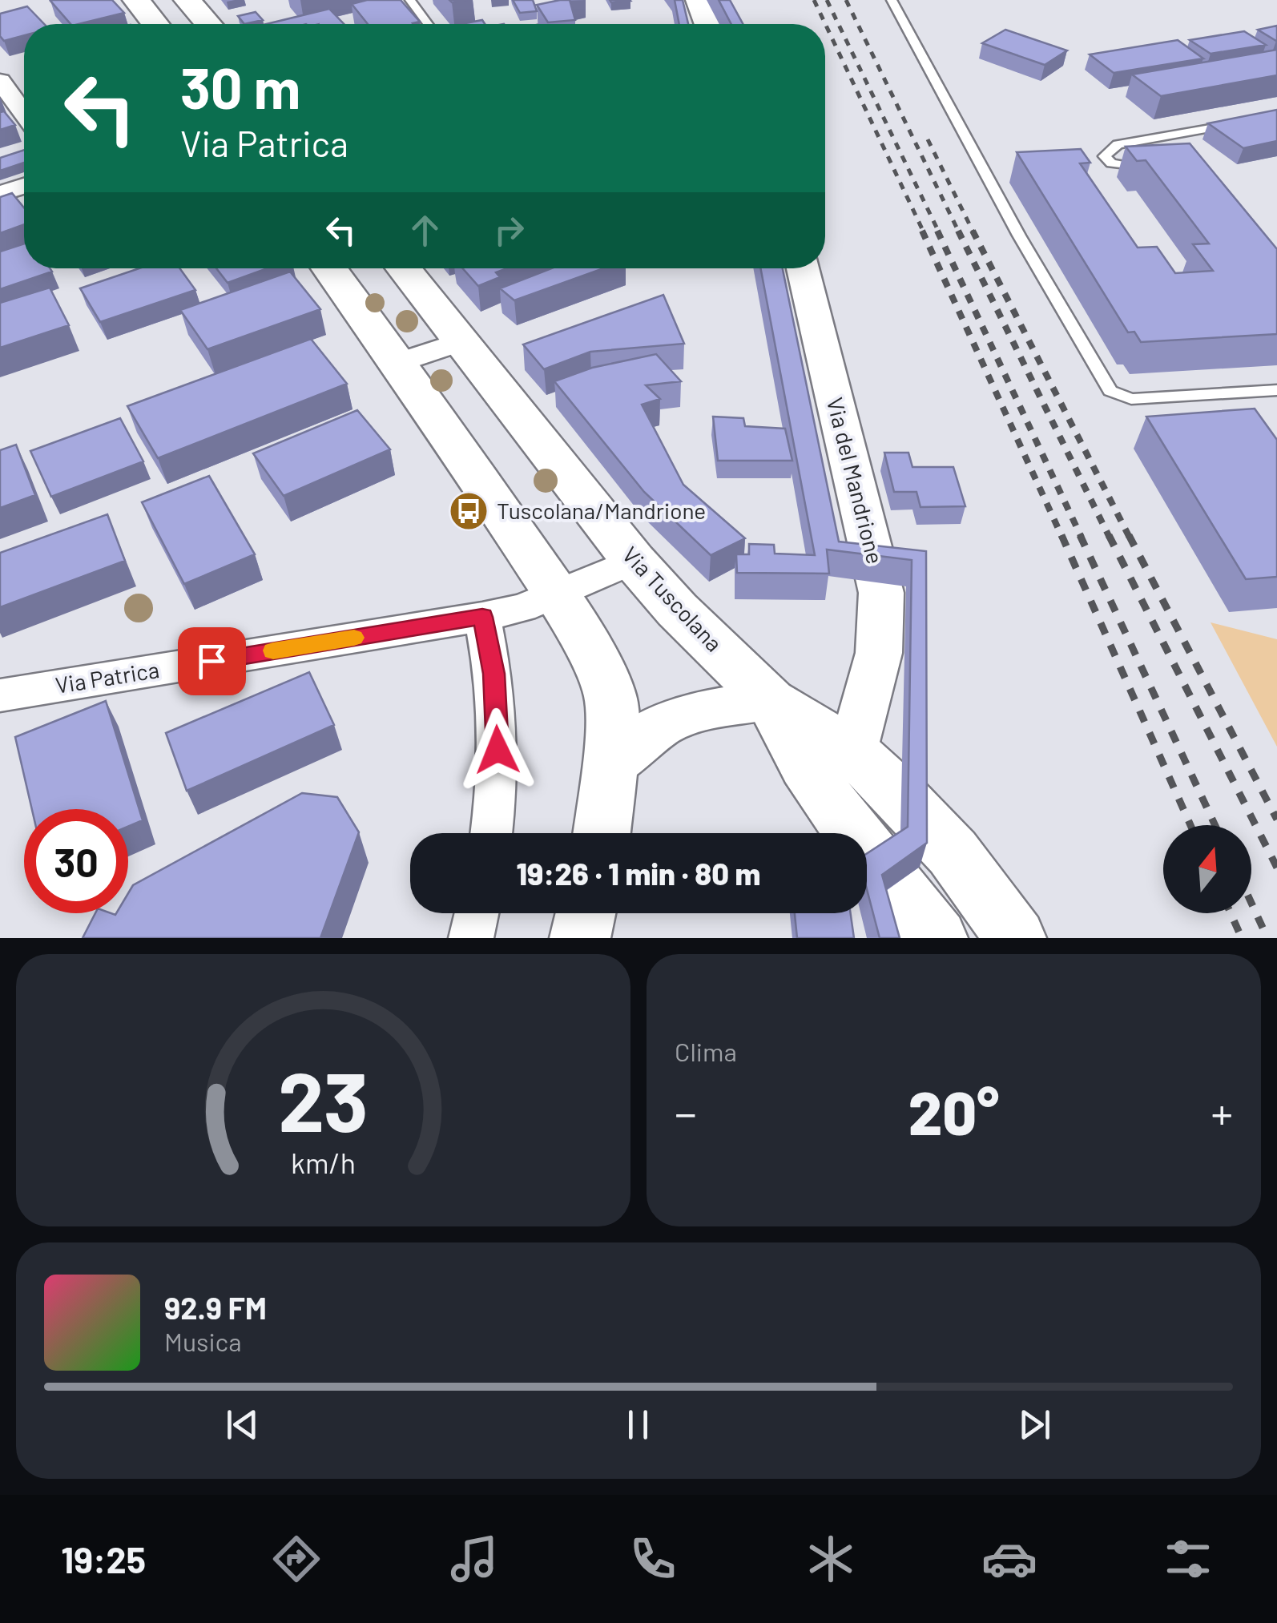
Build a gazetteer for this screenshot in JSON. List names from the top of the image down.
{
  "streets": {
    "main road": ["Via Tuscolana"],
    "street": ["Via del Mandrione", "Via Patrica"]
  },
  "crossings": [
    ["Via del Mandrione", "Via Tuscolana"],
    ["Via Tuscolana", "Via Patrica"]
  ],
  "places": {
    "bus stop": ["Tuscolana/Mandrione"]
  },
  "north": "top",
  "page": {
    "turn": ["30 m", "Via Patrica"],
    "limit": "30",
    "trip": "19:26 · 1 min · 80 m",
    "tile": "Clima",
    "heat": ["−", "20°", "+"],
    "song": ["92.9 FM", "Musica"],
    "tabs": "19:25",
    "gauge": ["23", "km/h"]
  }
}
